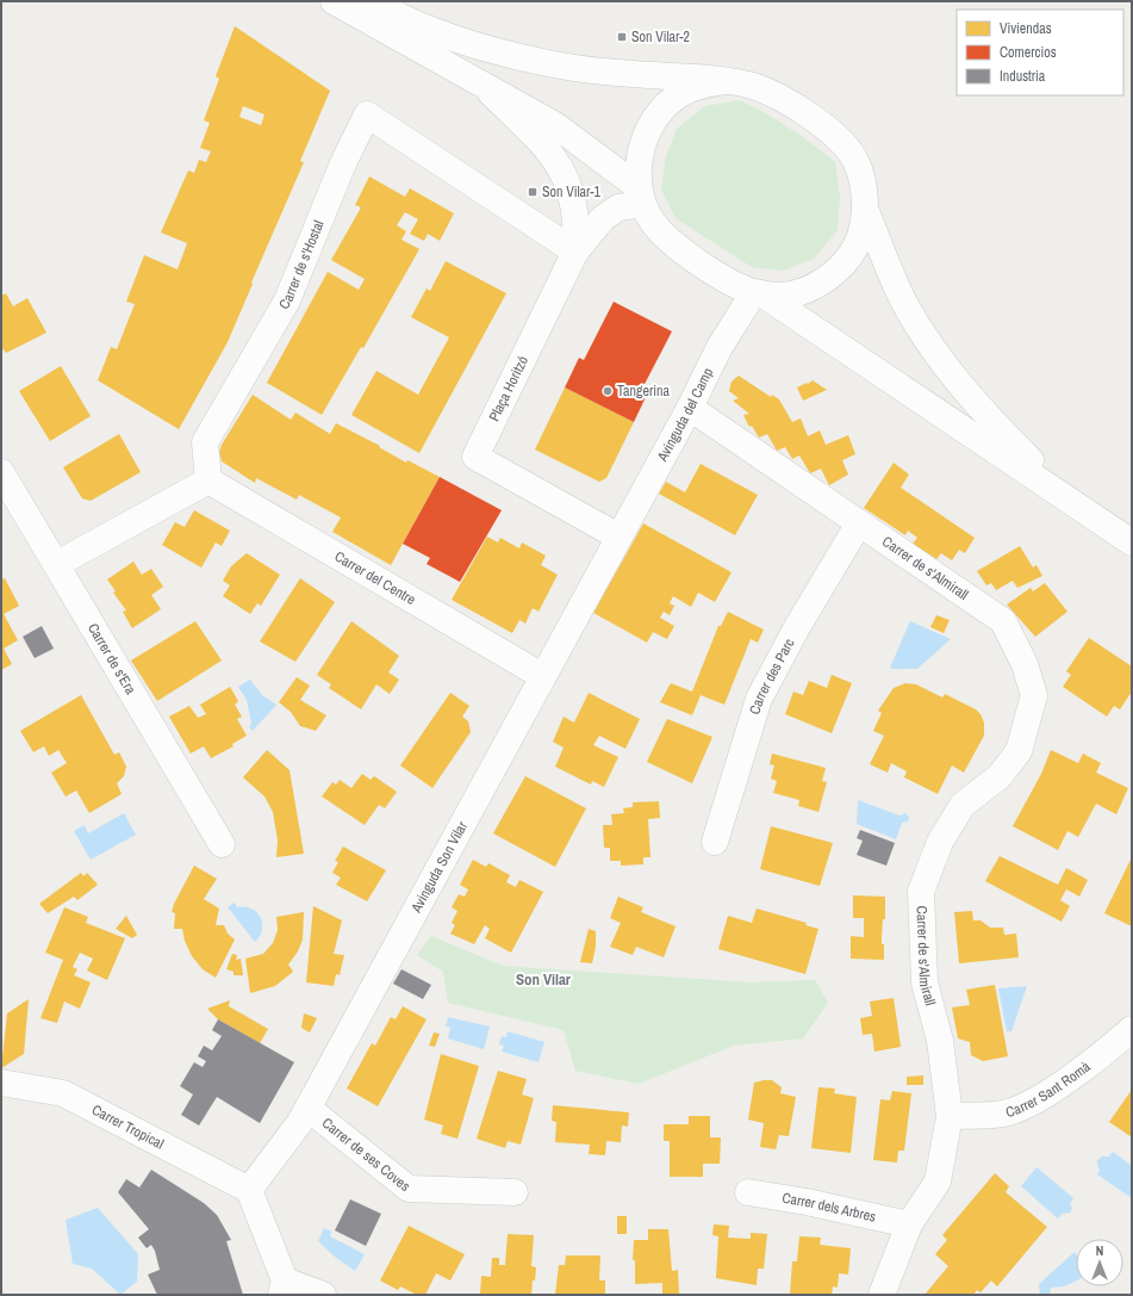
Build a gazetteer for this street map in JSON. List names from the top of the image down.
{
  "streets": {
    "street": [
      "Carrer de s'Hostal",
      "Plaça Horitzó",
      "Avinguda del Camp",
      "Carrer de s'Almirall",
      "Carrer del Centre",
      "Carrer de s'Era",
      "Carrer des Parc",
      "Avinguda Son Vilar",
      "Carrer Sant Romà",
      "Carrer Tropical",
      "Carrer de ses Coves",
      "Carrer dels Arbres"
    ]
  },
  "crossings": [
    ["Carrer de s'Hostal", "Plaça Horitzó"],
    ["Carrer de s'Hostal", "Carrer del Centre"],
    ["Plaça Horitzó", "Avinguda del Camp"],
    ["Plaça Horitzó", "Avinguda Son Vilar"],
    ["Avinguda del Camp", "Carrer de s'Almirall"],
    ["Avinguda del Camp", "Avinguda Son Vilar"],
    ["Carrer de s'Almirall", "Carrer des Parc"],
    ["Carrer de s'Almirall", "Carrer Sant Romà"],
    ["Carrer de s'Almirall", "Carrer dels Arbres"],
    ["Carrer del Centre", "Avinguda Son Vilar"],
    ["Avinguda Son Vilar", "Carrer Tropical"],
    ["Avinguda Son Vilar", "Carrer de ses Coves"]
  ],
  "districts": ["Son Vilar"],
  "places": {
    "transit": ["Son Vilar-2", "Son Vilar-1"],
    "other": ["Tangerina"]
  },
  "legend": ["Viviendas", "Comercios", "Industria"],
  "north": "top"
}
